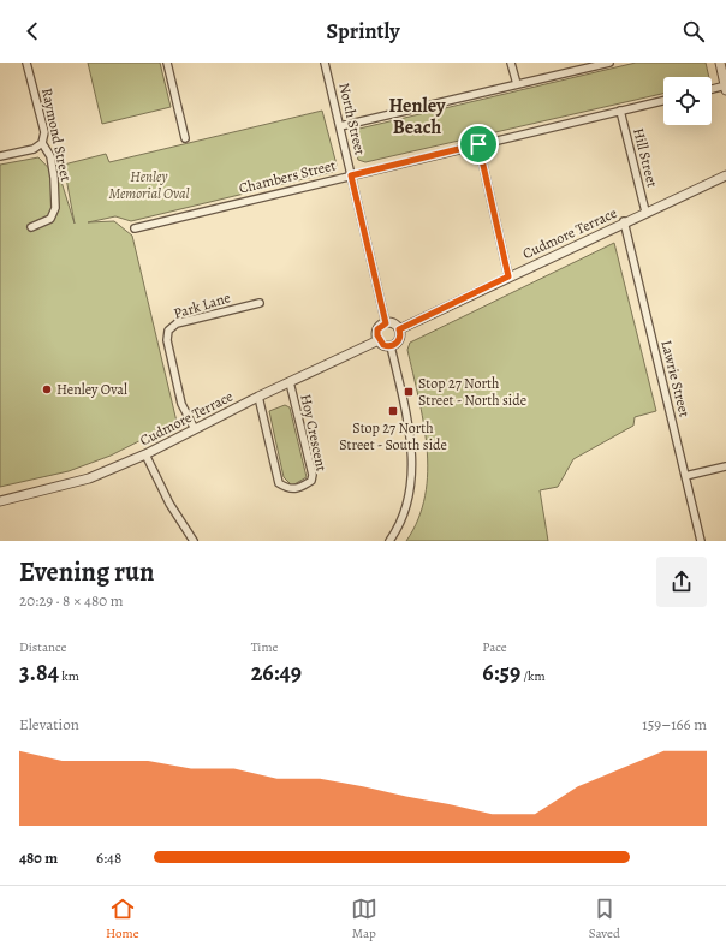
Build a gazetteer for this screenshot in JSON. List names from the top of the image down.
{
  "streets": {
    "street": [
      "North Street",
      "Raymond Street",
      "Hill Street",
      "Chambers Street",
      "Cudmore Terrace",
      "Park Lane",
      "Lawrie Street",
      "Hoy Crescent"
    ]
  },
  "crossings": [
    ["North Street", "Chambers Street"],
    ["North Street", "Cudmore Terrace"],
    ["Hill Street", "Chambers Street"],
    ["Hill Street", "Cudmore Terrace"],
    ["Cudmore Terrace", "Park Lane"],
    ["Cudmore Terrace", "Lawrie Street"],
    ["Cudmore Terrace", "Hoy Crescent"]
  ],
  "districts": ["Henley Beach"],
  "parks": ["Henley Memorial Oval"],
  "places": {
    "other": ["Henley Oval"],
    "transit": ["Stop 27 North Street - North side", "Stop 27 North Street - South side"]
  },
  "page": {
    "header": "Sprintly",
    "heading": ["Evening run", "20:29 · 8 × 480 m"],
    "stats": [
      ["Distance", "3.84 km"],
      ["Time", "26:49"],
      ["Pace", "6:59 /km"]
    ],
    "chart": ["Elevation", "159–166 m"],
    "list": [
      {
        "name": "480 m",
        "note": "6:48"
      }
    ],
    "tabs": ["Home", "Map", "Saved"]
  }
}
